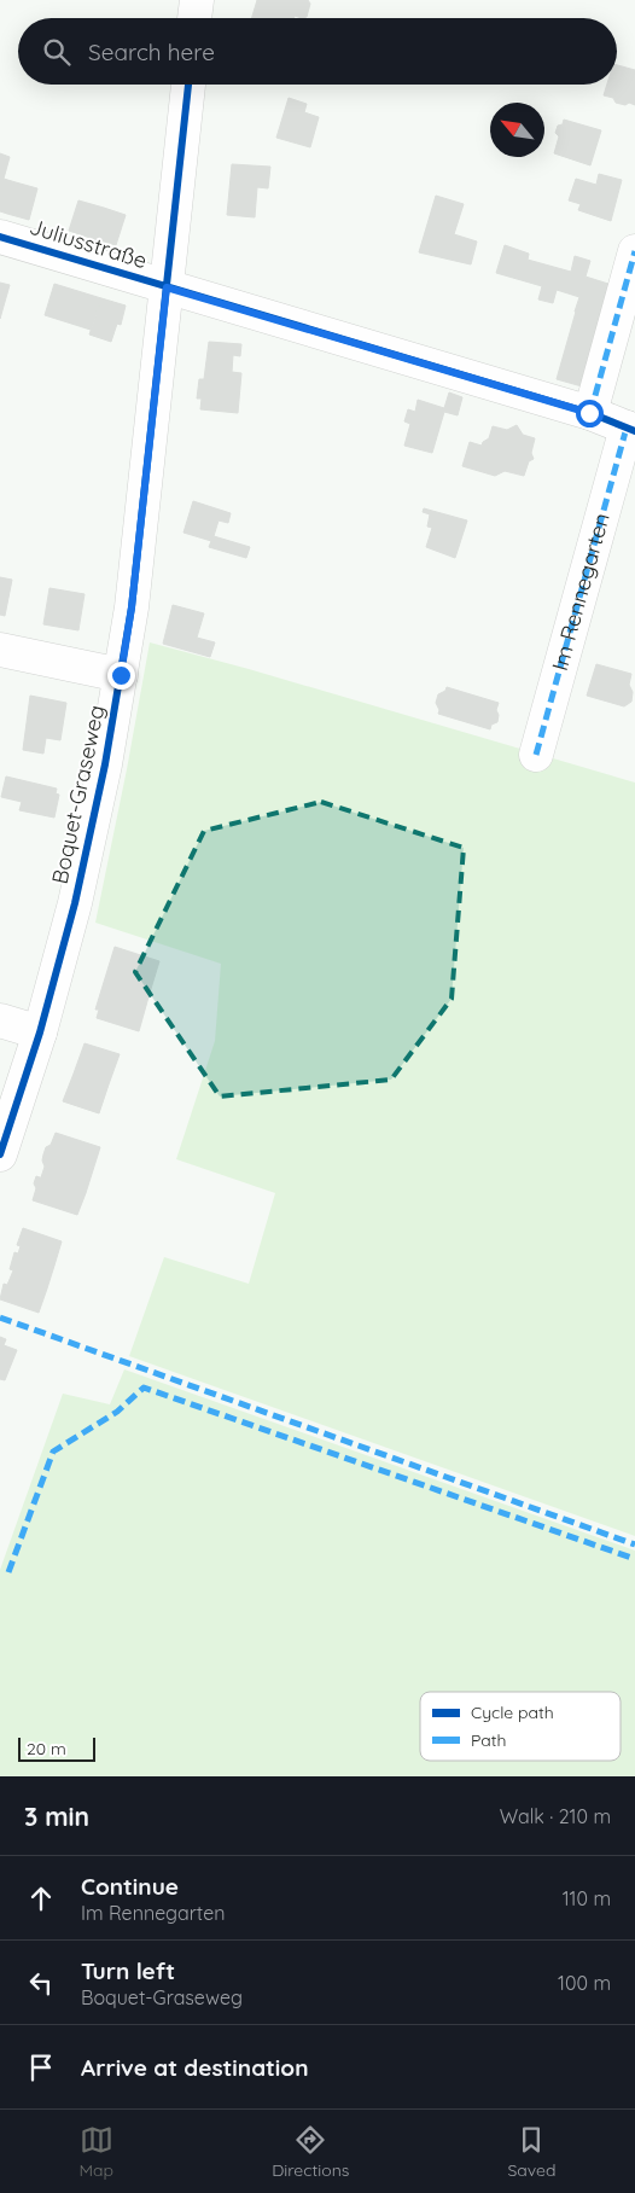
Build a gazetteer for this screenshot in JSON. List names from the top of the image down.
{
  "streets": {
    "street": ["Juliusstraße", "Im Rennegarten", "Boquet-Graseweg"]
  },
  "crossings": [
    ["Juliusstraße", "Im Rennegarten"],
    ["Juliusstraße", "Boquet-Graseweg"],
    ["Im Rennegarten", "Boquet-Graseweg"]
  ],
  "legend": ["Cycle path", "Path"],
  "scale_bar": "20 m",
  "north": "top left",
  "page": {
    "search": "Search here",
    "scale": "20 m",
    "heading": ["3 min", "Walk · 210 m"],
    "list": [
      ["Continue", "Im Rennegarten", "110 m"],
      ["Turn left", "Boquet-Graseweg", "100 m"],
      "Arrive at destination"
    ],
    "nav": ["Map", "Directions", "Saved"]
  }
}
